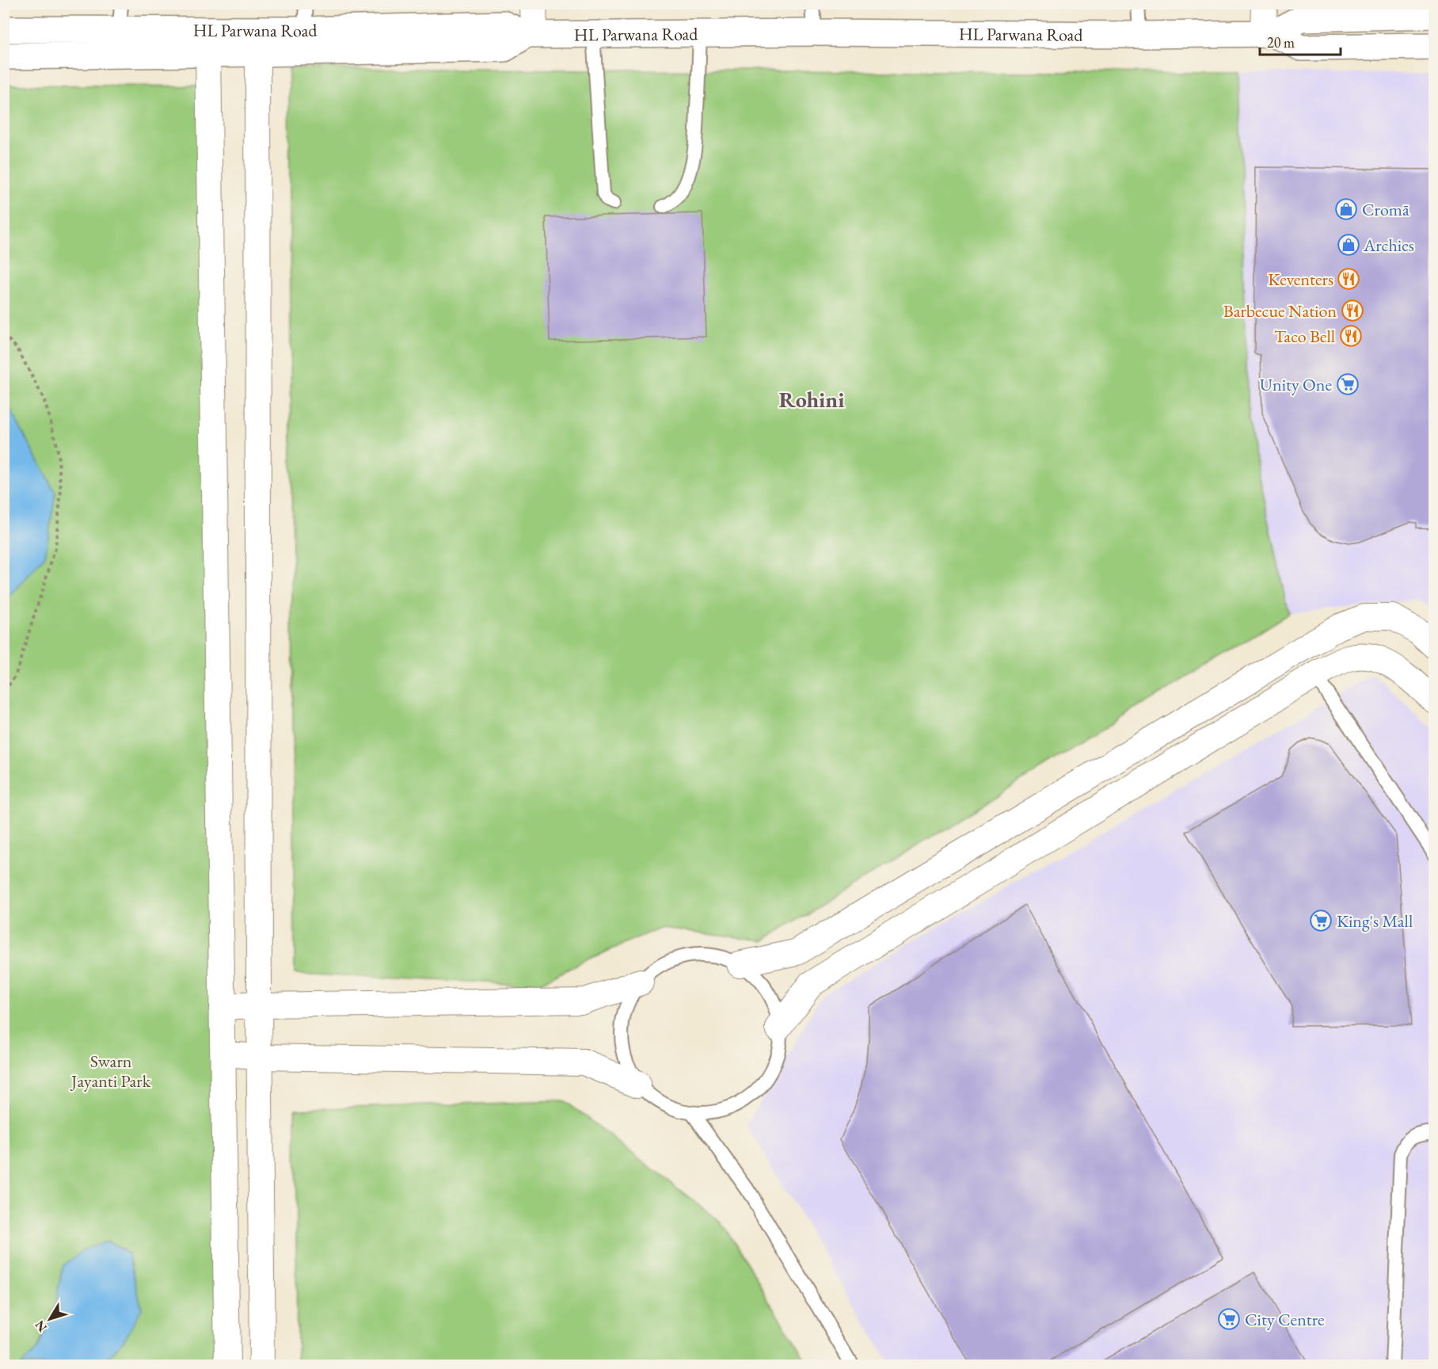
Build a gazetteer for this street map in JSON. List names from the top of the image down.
{
  "streets": {
    "street": ["HL Parwana Road"]
  },
  "districts": ["Rohini"],
  "parks": ["Swarn Jayanti Park"],
  "places": {
    "shop": ["Cromā", "Archies"],
    "restaurant": ["Keventers", "Barbecue Nation", "Taco Bell"],
    "supermarket": ["Unity One", "King's Mall", "City Centre"]
  },
  "scale_bar": "20 m",
  "north": "bottom left"
}
